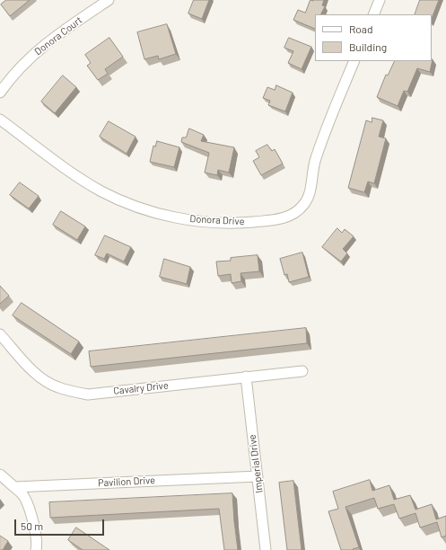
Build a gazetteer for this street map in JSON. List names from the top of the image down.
{
  "streets": {
    "street": [
      "Donora Court",
      "Donora Drive",
      "Cavalry Drive",
      "Imperial Drive",
      "Pavilion Drive"
    ]
  },
  "crossings": [
    ["Cavalry Drive", "Imperial Drive"],
    ["Imperial Drive", "Pavilion Drive"]
  ],
  "legend": ["Road", "Building"],
  "scale_bar": "50 m"
}
